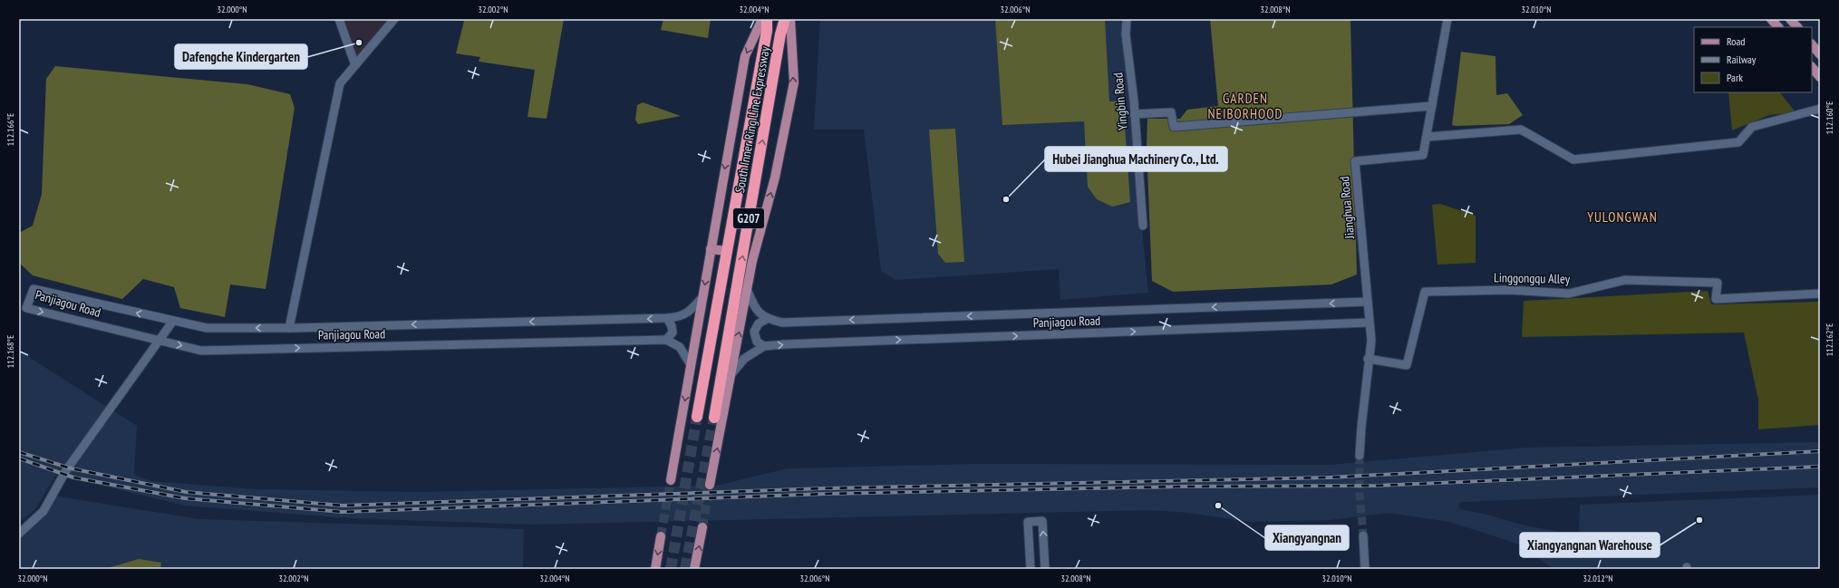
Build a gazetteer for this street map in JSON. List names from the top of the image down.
{
  "streets": {
    "highway": ["South Inner Ring Line Expressway", "G207"],
    "street": [
      "Yingbin Road",
      "Jianghua Road",
      "Linggongqu Alley",
      "Panjiagou Road"
    ]
  },
  "crossings": [
    ["Jianghua Road", "Linggongqu Alley"],
    ["Jianghua Road", "Panjiagou Road"]
  ],
  "districts": ["GARDEN NEIBORHOOD", "YULONGWAN"],
  "places": [
    "Dafengche Kindergarten",
    "Hubei Jianghua Machinery Co., Ltd.",
    "Xiangyangnan",
    "Xiangyangnan Warehouse"
  ],
  "legend": ["Road", "Railway", "Park"],
  "coordinates": [
    "32.000°N",
    "32.002°N",
    "32.004°N",
    "32.006°N",
    "32.008°N",
    "32.010°N",
    "112.160°E",
    "112.166°E",
    "112.162°E",
    "112.168°E",
    "32.012°N"
  ]
}
